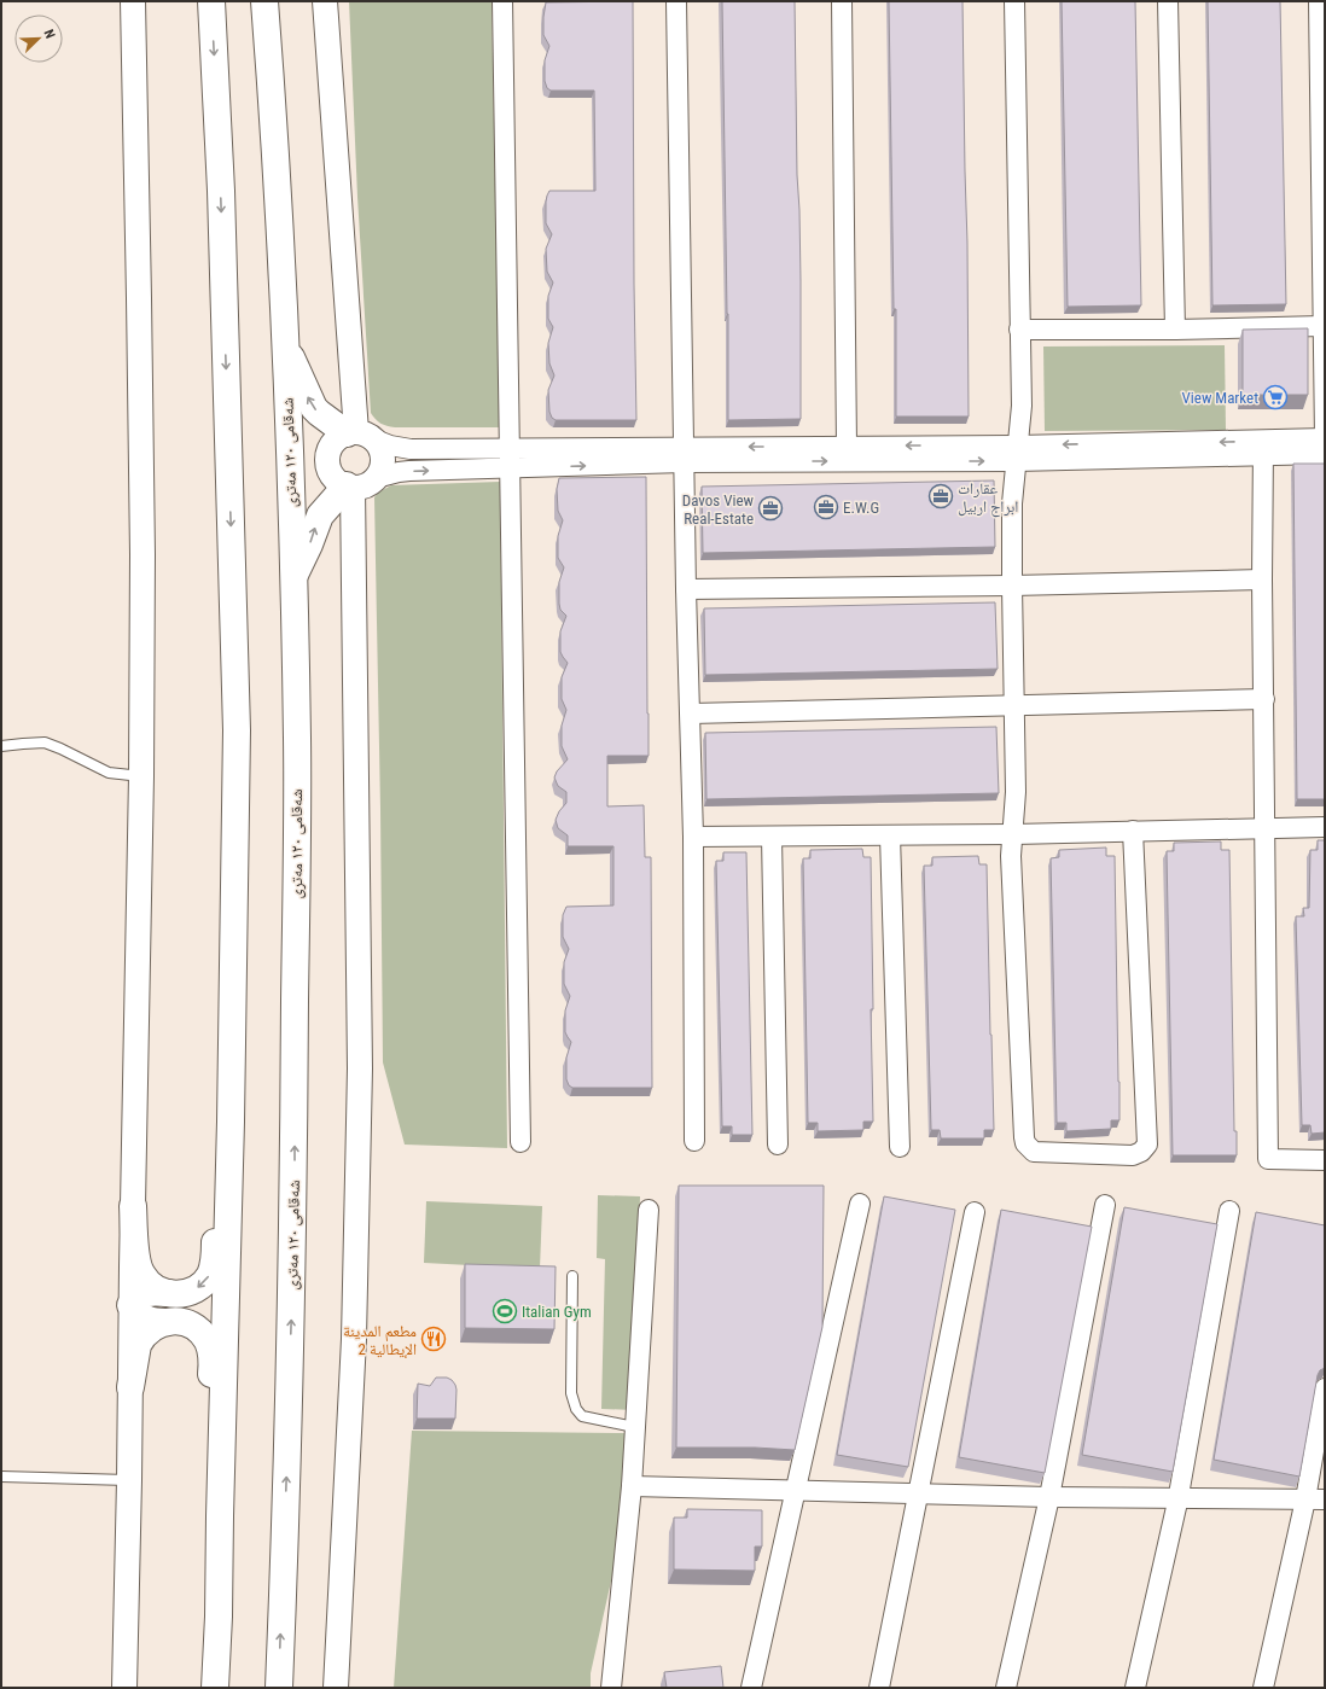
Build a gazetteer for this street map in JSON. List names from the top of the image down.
{
  "streets": {
    "highway": ["شەقامی ١٢٠ مەتری"]
  },
  "places": {
    "supermarket": ["View Market"],
    "office": ["عقارات ابراج اربیل", "E.W.G", "Davos View Real-Estate"],
    "sports": ["Italian Gym"],
    "restaurant": ["مطعم المدينة الإيطالية 2"]
  },
  "north": "top right"
}
